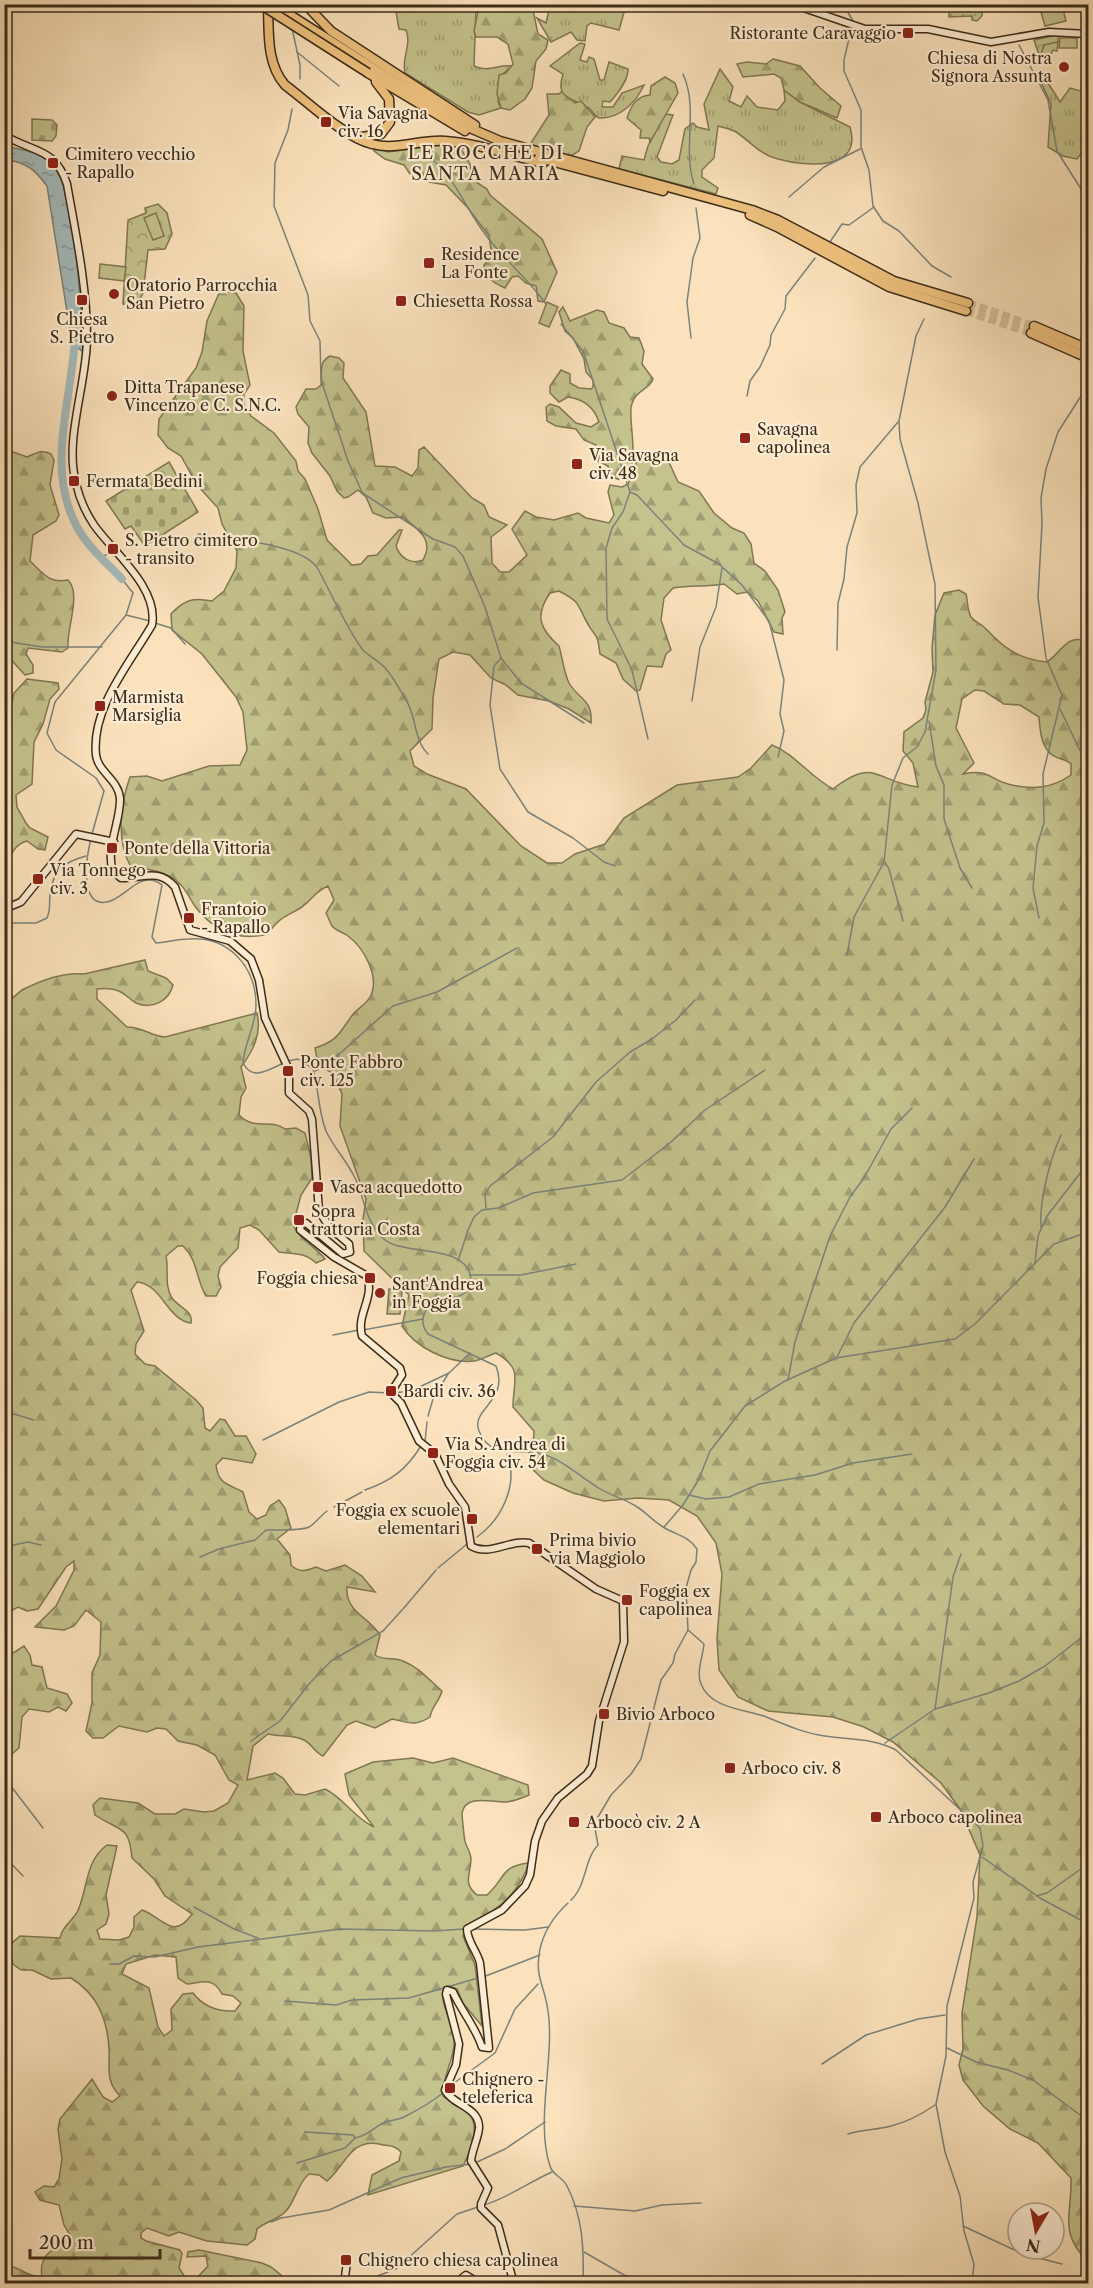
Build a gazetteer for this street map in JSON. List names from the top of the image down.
{
  "districts": ["LE ROCCHE DI SANTA MARIA"],
  "places": {
    "transit": [
      "Ristorante Caravaggio",
      "Via Savagna civ. 16",
      "Cimitero vecchio - Rapallo",
      "Residence La Fonte",
      "Chiesa S. Pietro",
      "Chiesetta Rossa",
      "Savagna capolinea",
      "Via Savagna civ. 48",
      "Fermata Bedini",
      "S. Pietro cimitero - transito",
      "Marmista Marsiglia",
      "Ponte della Vittoria",
      "Via Tonnego civ. 3",
      "Frantoio - Rapallo",
      "Ponte Fabbro civ. 125",
      "Vasca acquedotto",
      "Sopra trattoria Costa",
      "Foggia chiesa",
      "Bardi civ. 36",
      "Via S. Andrea di Foggia civ. 54",
      "Foggia ex scuole elementari",
      "Prima bivio via Maggiolo",
      "Foggia ex capolinea",
      "Bivio Arboco",
      "Arboco civ. 8",
      "Arboco capolinea",
      "Arbocò civ. 2 A",
      "Chignero - teleferica",
      "Chignero chiesa capolinea"
    ],
    "other": [
      "Chiesa di Nostra Signora Assunta",
      "Oratorio Parrocchia San Pietro",
      "Ditta Trapanese Vincenzo e C. S.N.C.",
      "Sant'Andrea in Foggia"
    ]
  },
  "scale_bar": "200 m",
  "north": "bottom"
}
